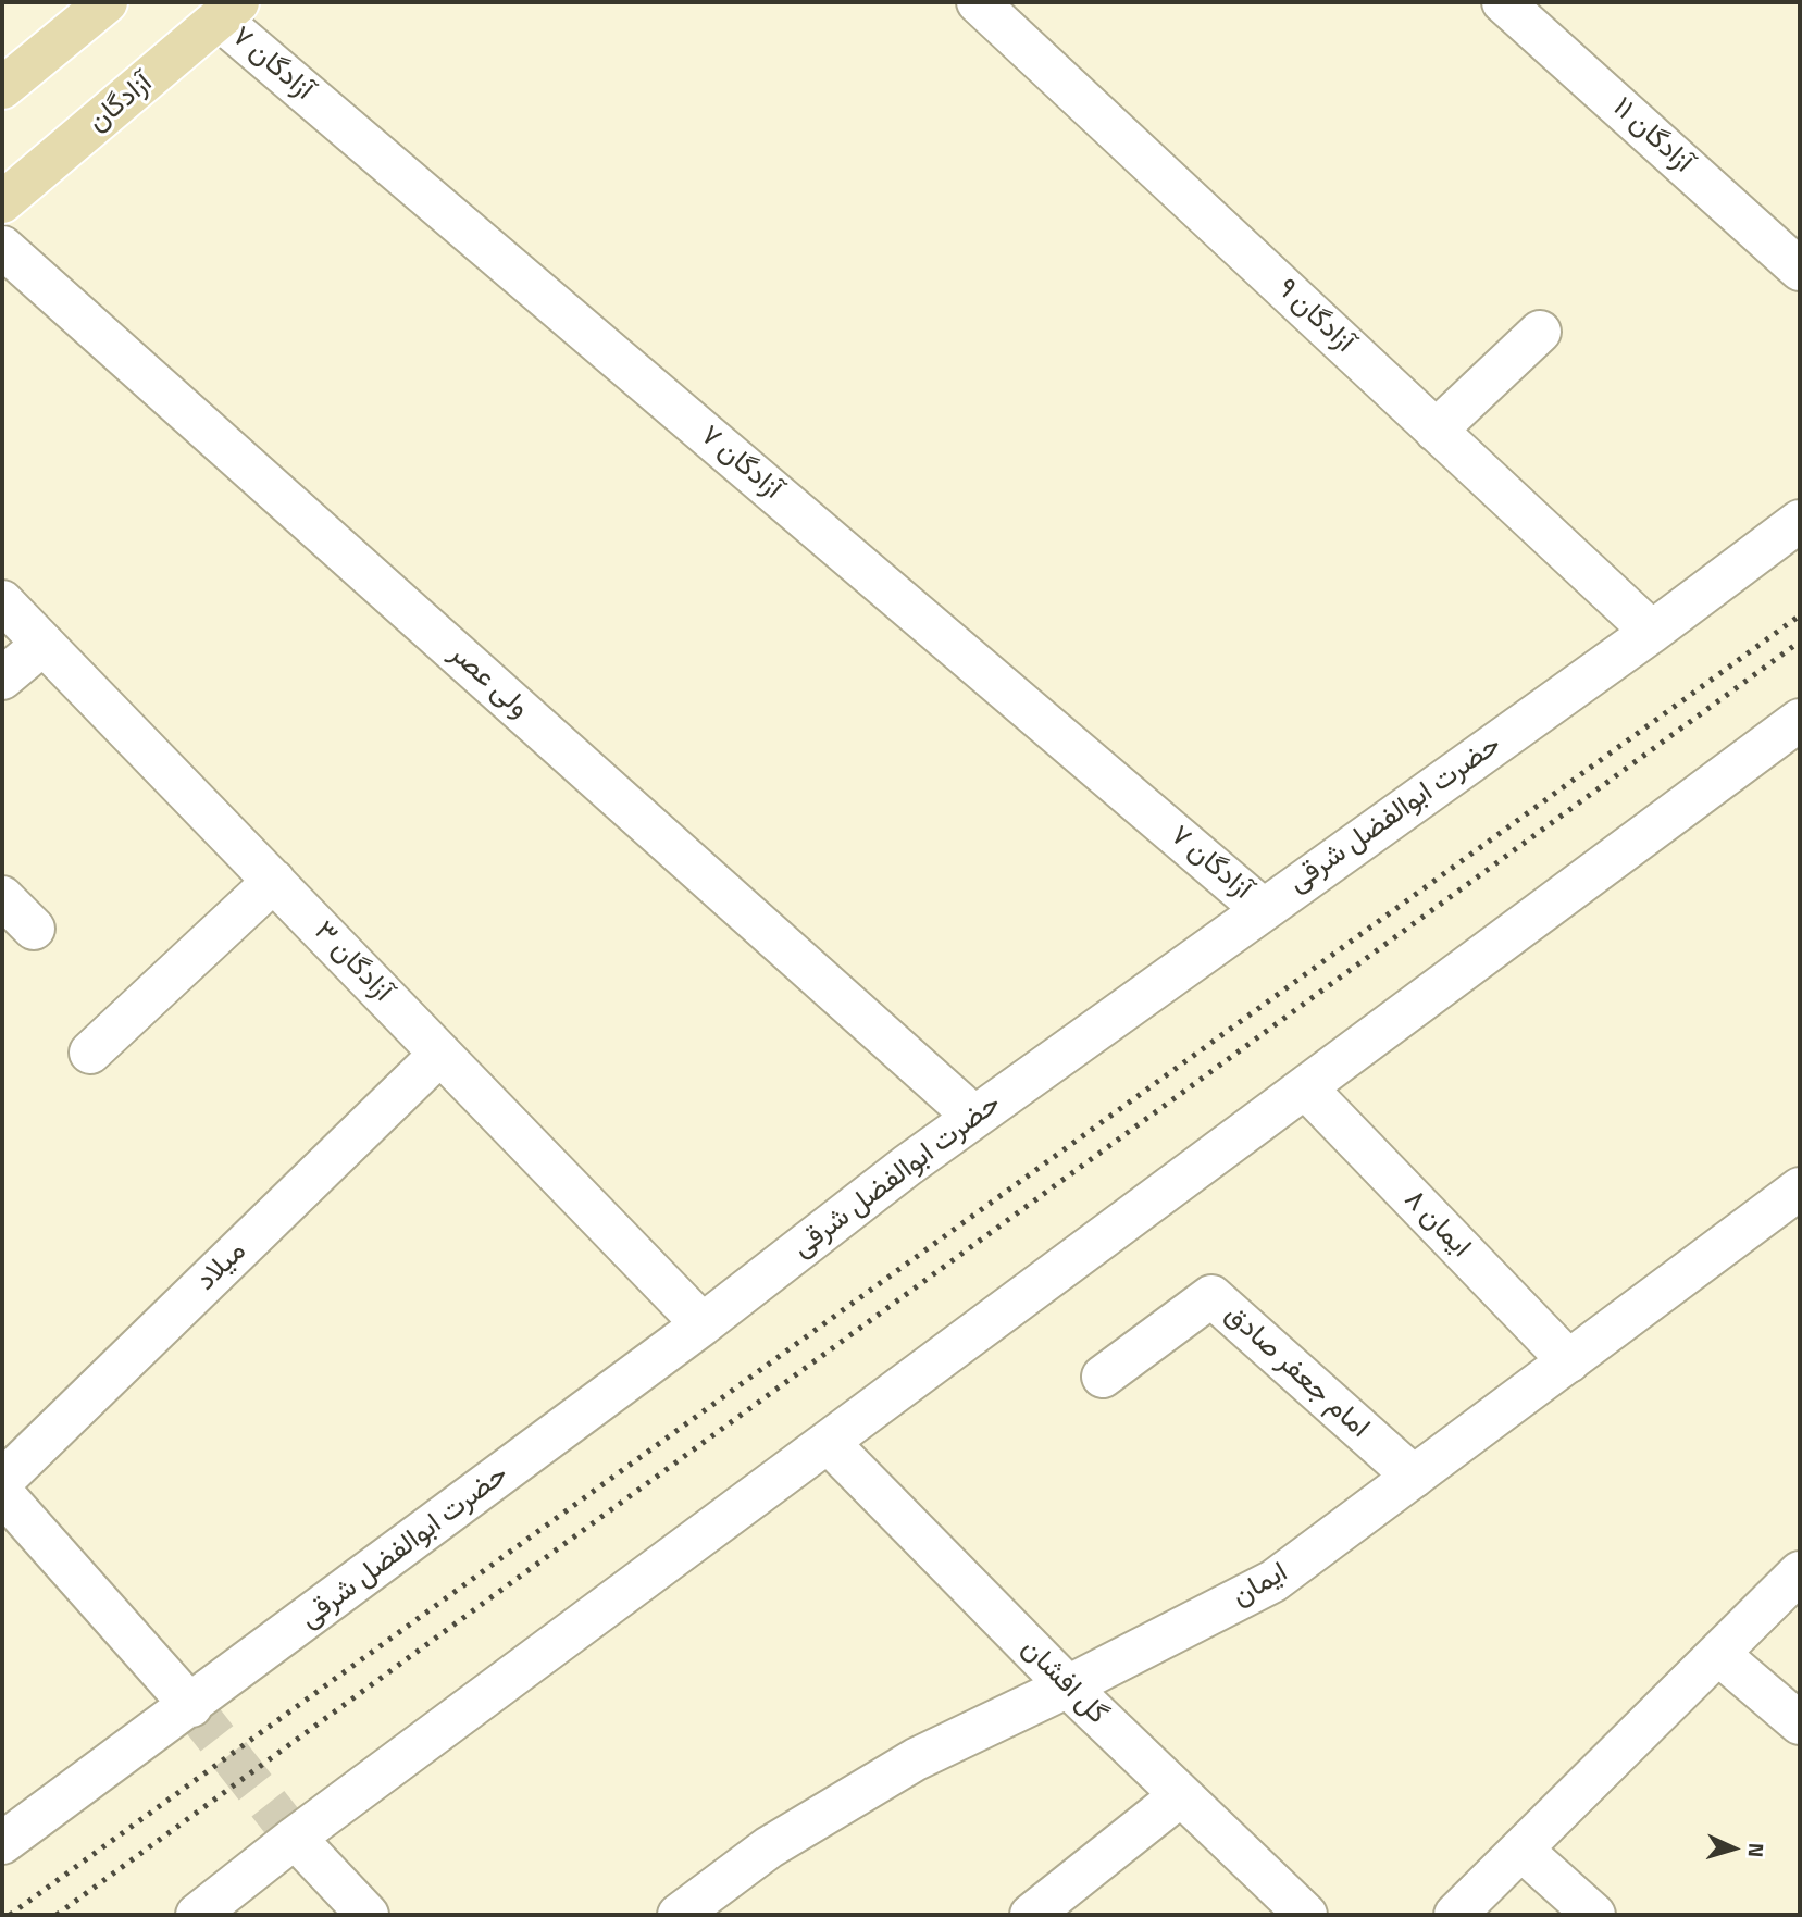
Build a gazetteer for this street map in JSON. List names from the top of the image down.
{
  "streets": {
    "main road": ["آزادگان"],
    "street": [
      "۷ آزادگان",
      "۱۱ آزادگان",
      "۹ آزادگان",
      "ولی عصر",
      "حضرت ابوالفضل شرقی",
      "۳ آزادگان",
      "ایمان ۸",
      "میلاد",
      "امام جعفر صادق",
      "ایمان",
      "گل افشان"
    ]
  },
  "crossings": [
    ["۷ آزادگان", "آزادگان"],
    ["۷ آزادگان", "حضرت ابوالفضل شرقی"],
    ["۹ آزادگان", "حضرت ابوالفضل شرقی"],
    ["ولی عصر", "حضرت ابوالفضل شرقی"],
    ["حضرت ابوالفضل شرقی", "۳ آزادگان"],
    ["۳ آزادگان", "میلاد"],
    ["ایمان ۸", "ایمان"],
    ["امام جعفر صادق", "ایمان"],
    ["ایمان", "گل افشان"]
  ],
  "north": "right"
}
